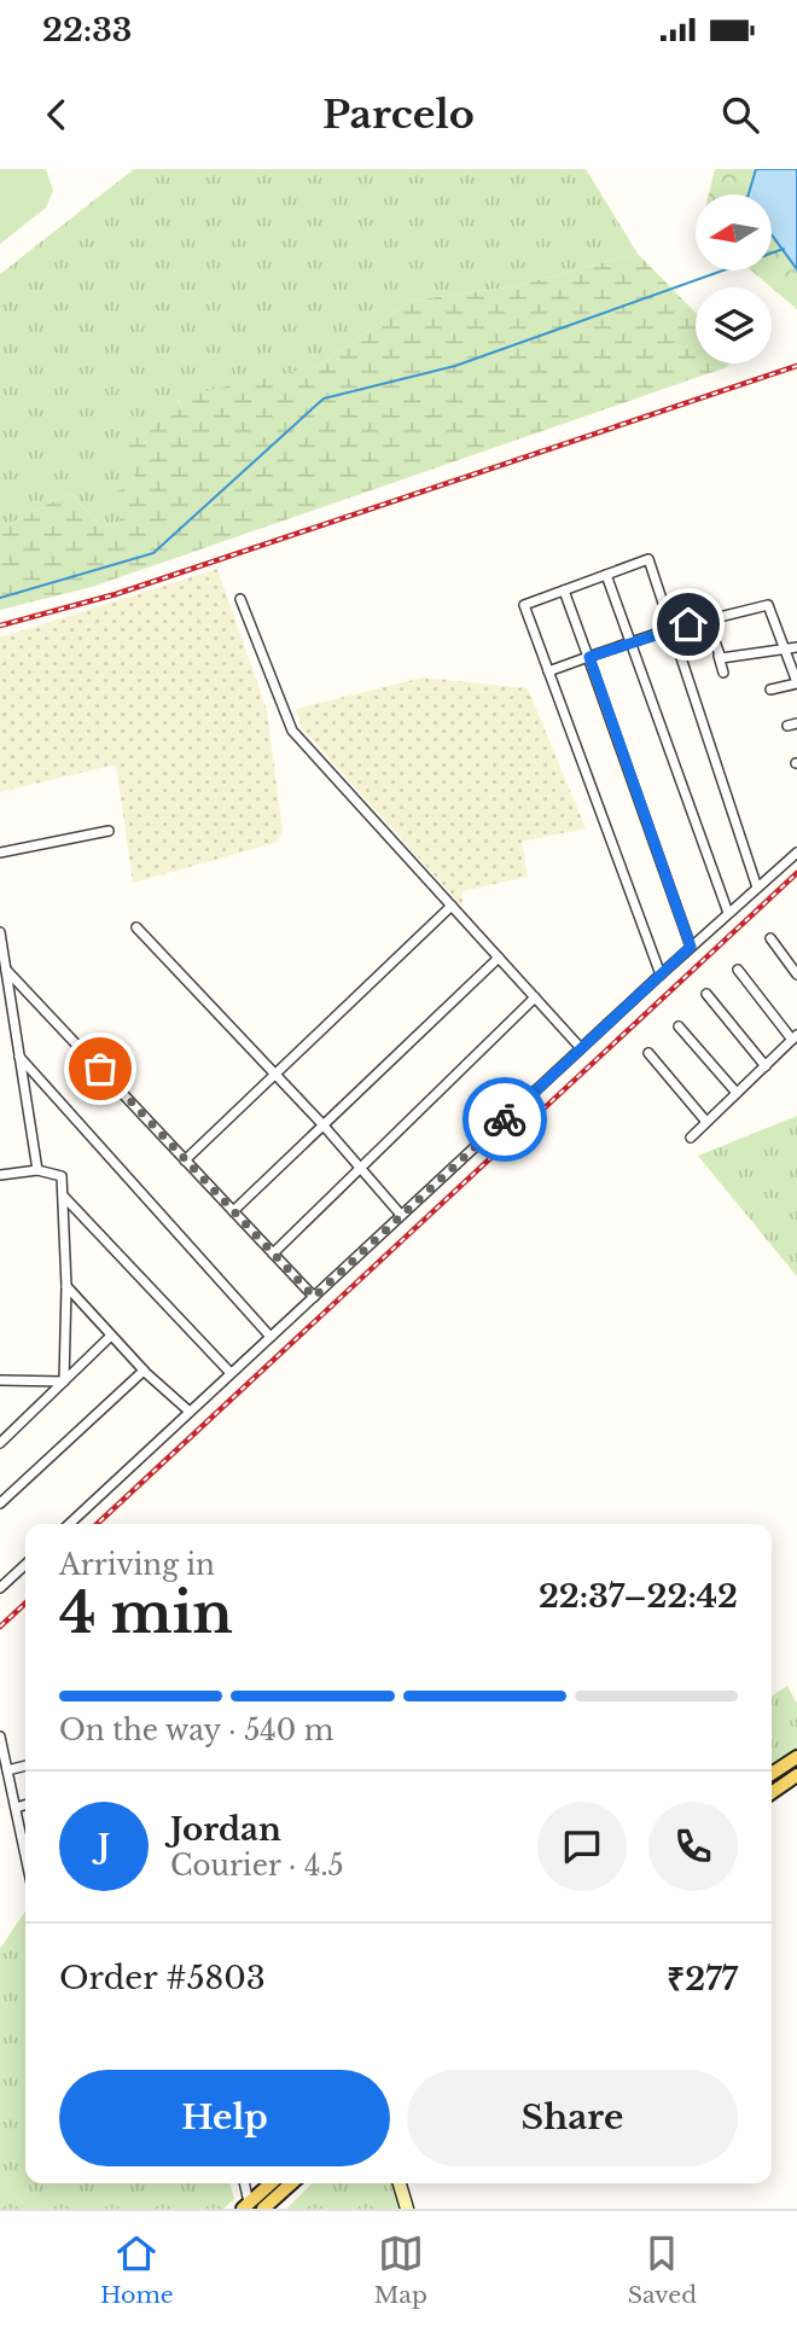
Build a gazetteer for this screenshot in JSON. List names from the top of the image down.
{
  "north": "left",
  "page": {
    "status": "22:33",
    "header": "Parcelo",
    "heading": ["4 min", "Arriving in", "22:37–22:42"],
    "panel": [
      "Jordan",
      "Courier · 4.5",
      "Order #5803",
      "₹277"
    ],
    "bar": "On the way · 540 m",
    "round": "J",
    "buttons": ["Help", "Share"],
    "tabs": ["Home", "Map", "Saved"]
  }
}
